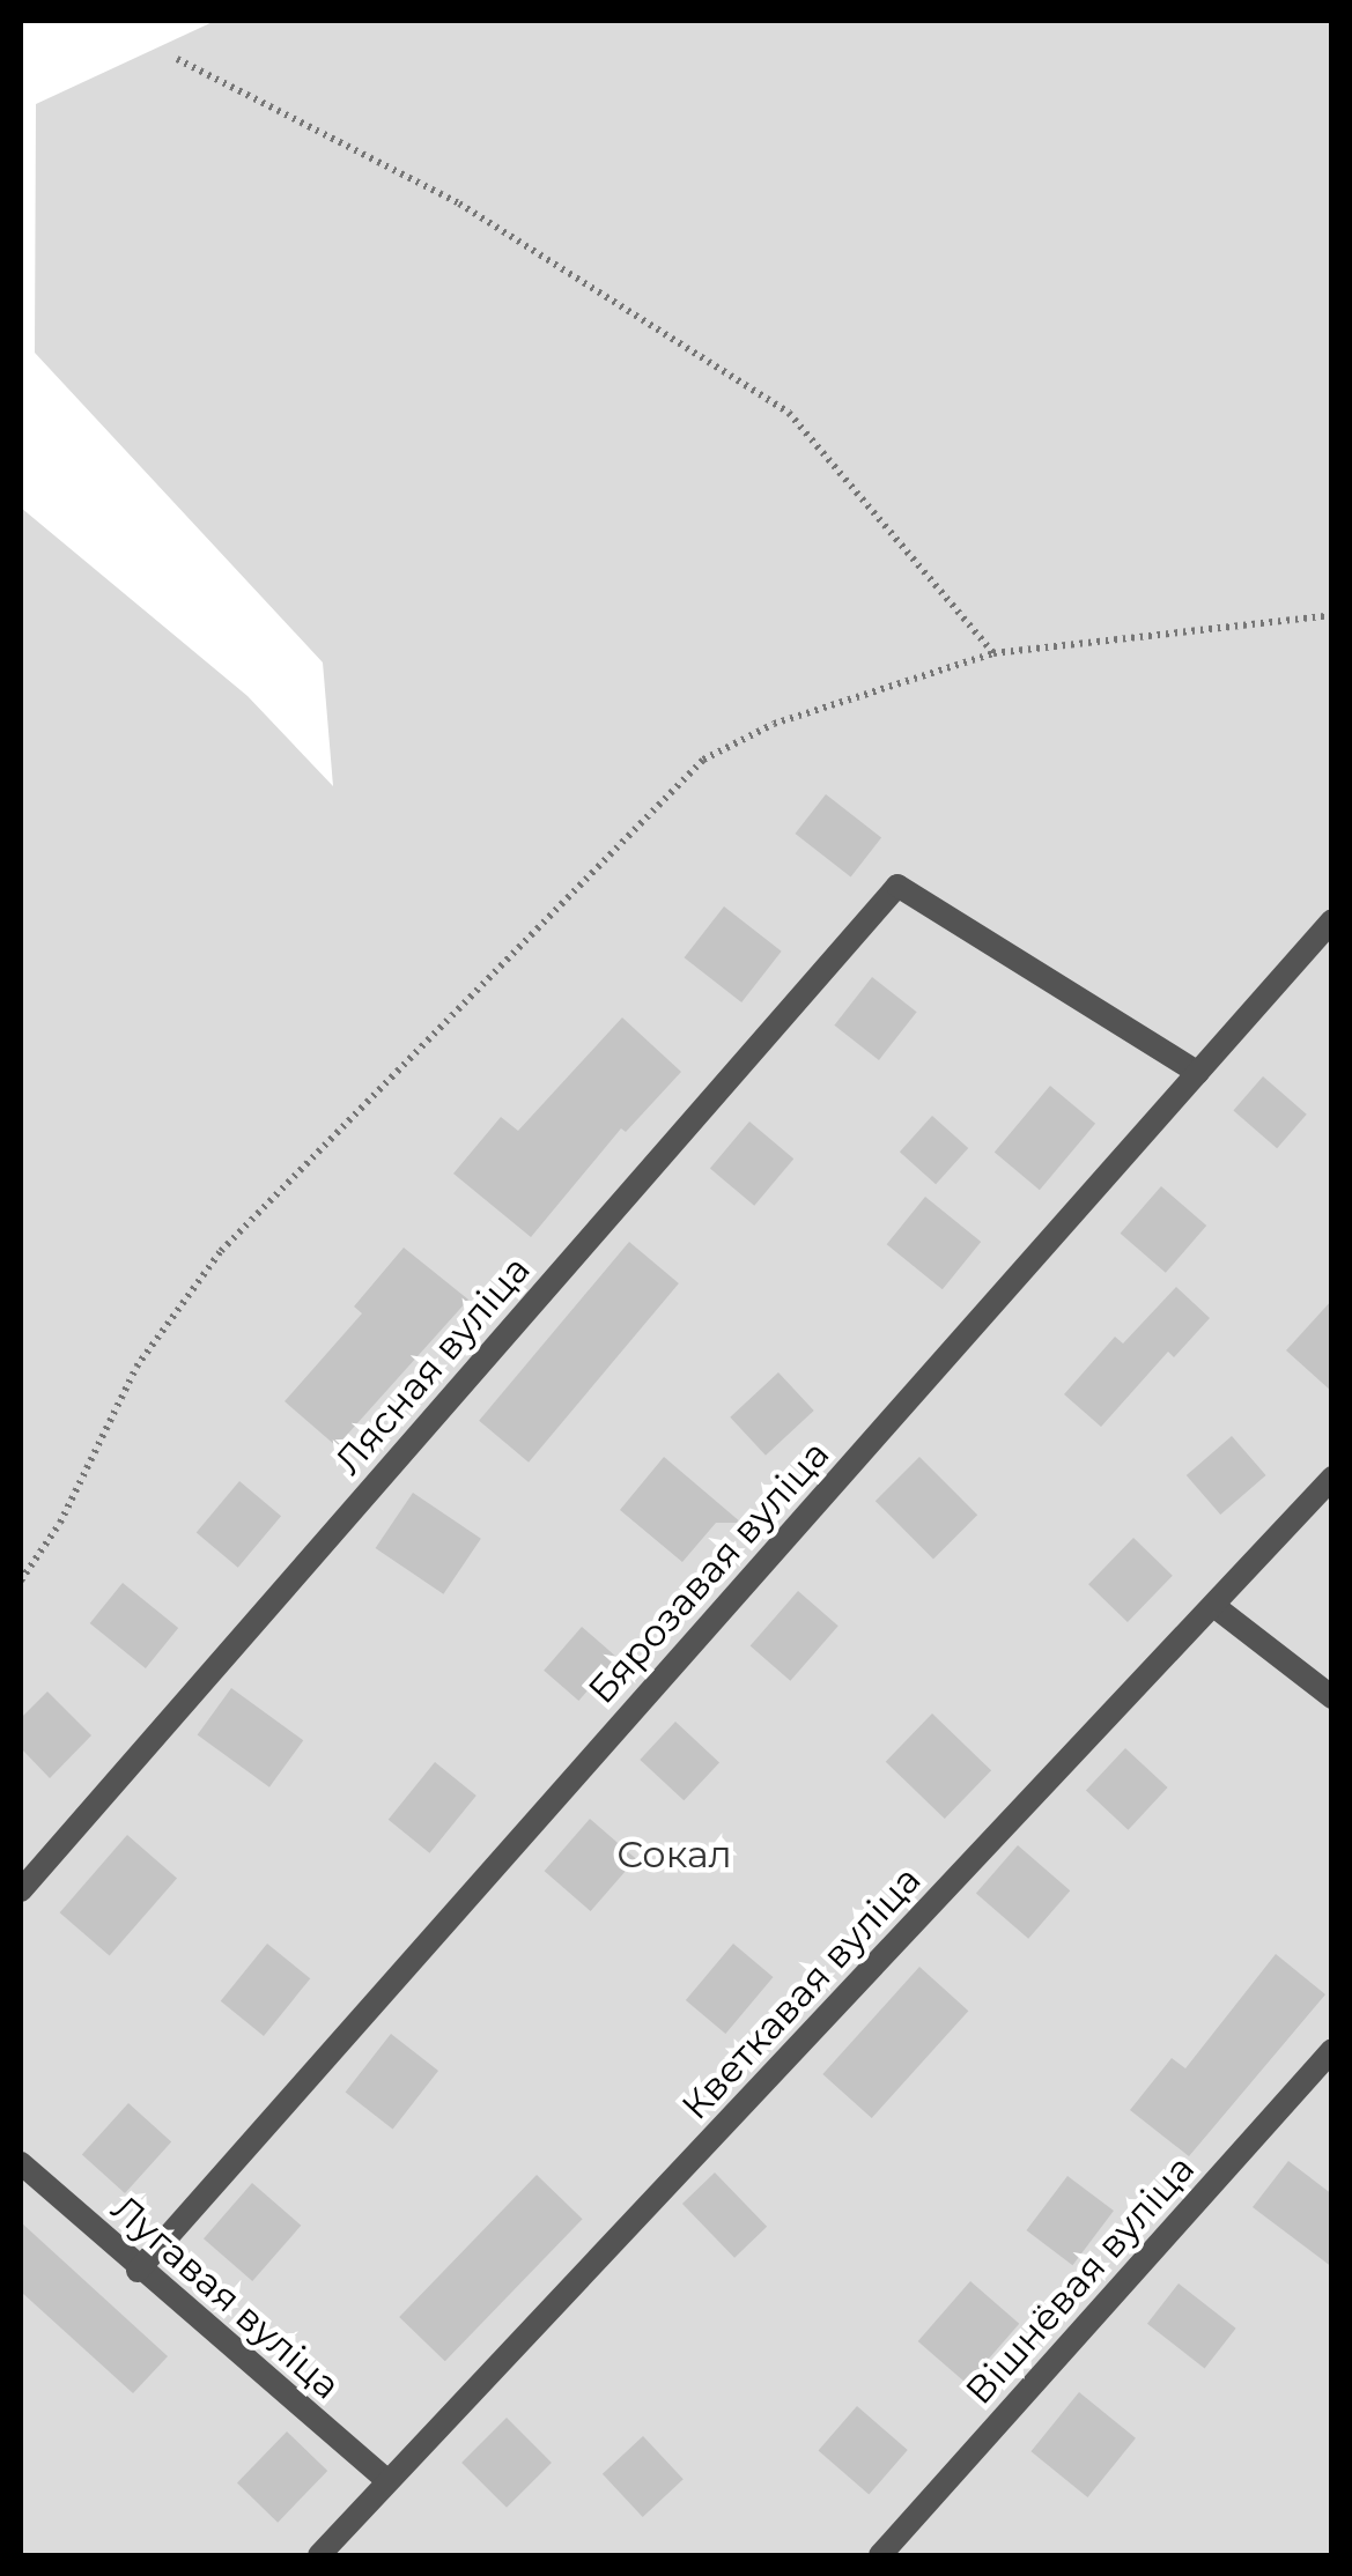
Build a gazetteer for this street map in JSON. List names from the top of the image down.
{
  "streets": {
    "street": [
      "Лясная вуліца",
      "Бярозавая вуліца",
      "Кветкавая вуліца",
      "Вішнёвая вуліца",
      "Лугавая вуліца"
    ]
  },
  "crossings": [
    ["Лясная вуліца", "Бярозавая вуліца"],
    ["Бярозавая вуліца", "Лугавая вуліца"],
    ["Кветкавая вуліца", "Лугавая вуліца"]
  ],
  "parks": ["Сокал"]
}
